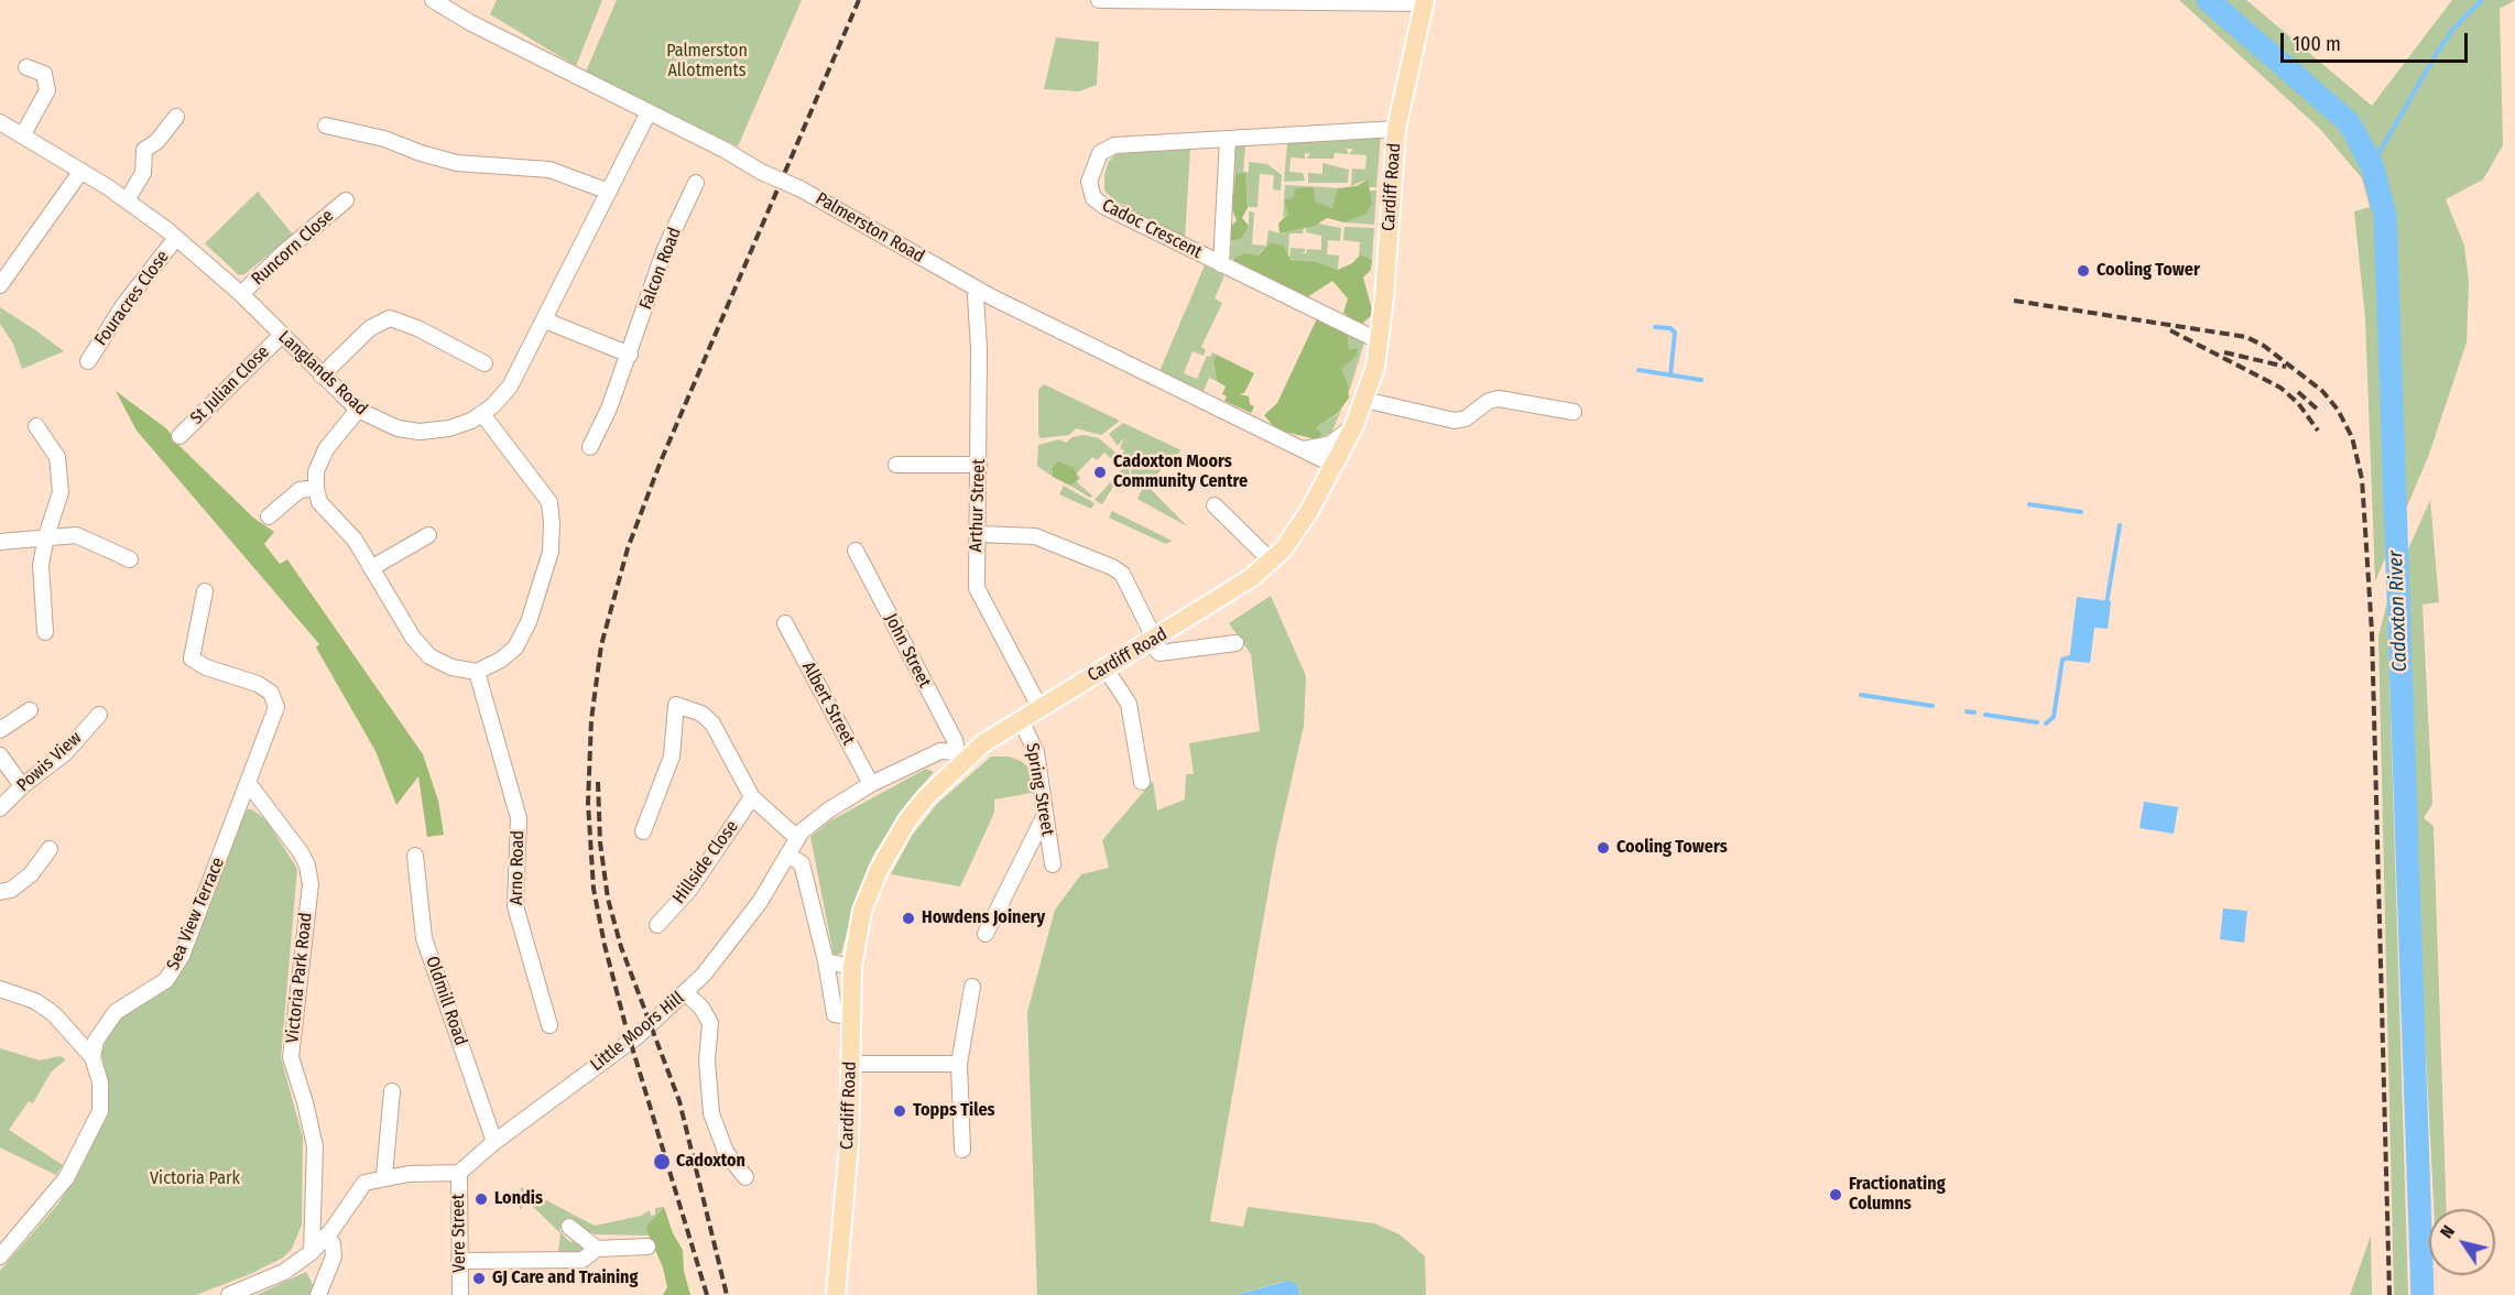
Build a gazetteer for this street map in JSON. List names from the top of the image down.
{
  "streets": {
    "main road": ["Cardiff Road"],
    "street": [
      "Palmerston Road",
      "Cadoc Crescent",
      "Runcorn Close",
      "Falcon Road",
      "Fouracres Close",
      "Langlands Road",
      "St Julian Close",
      "Arthur Street",
      "John Street",
      "Albert Street",
      "Powis View",
      "Spring Street",
      "Hillside Close",
      "Arno Road",
      "Sea View Terrace",
      "Victoria Park Road",
      "Oldmill Road",
      "Little Moors Hill",
      "Vere Street"
    ]
  },
  "crossings": [
    ["Cardiff Road", "Palmerston Road"],
    ["Cardiff Road", "Cadoc Crescent"],
    ["Cardiff Road", "Arthur Street"],
    ["Cardiff Road", "John Street"],
    ["Cardiff Road", "Spring Street"],
    ["Cardiff Road", "Little Moors Hill"],
    ["Palmerston Road", "Langlands Road"],
    ["Palmerston Road", "Arthur Street"],
    ["Runcorn Close", "Langlands Road"],
    ["Fouracres Close", "Langlands Road"],
    ["Langlands Road", "St Julian Close"],
    ["John Street", "Little Moors Hill"],
    ["Albert Street", "Little Moors Hill"],
    ["Sea View Terrace", "Victoria Park Road"],
    ["Oldmill Road", "Little Moors Hill"],
    ["Little Moors Hill", "Vere Street"]
  ],
  "water": ["Cadoxton River"],
  "parks": ["Palmerston Allotments", "Victoria Park"],
  "places": [
    "Cooling Tower",
    "Cadoxton Moors Community Centre",
    "Cooling Towers",
    "Howdens Joinery",
    "Topps Tiles",
    "Cadoxton",
    "Fractionating Columns",
    "Londis",
    "GJ Care and Training"
  ],
  "scale_bar": "100 m",
  "north": "top left"
}
